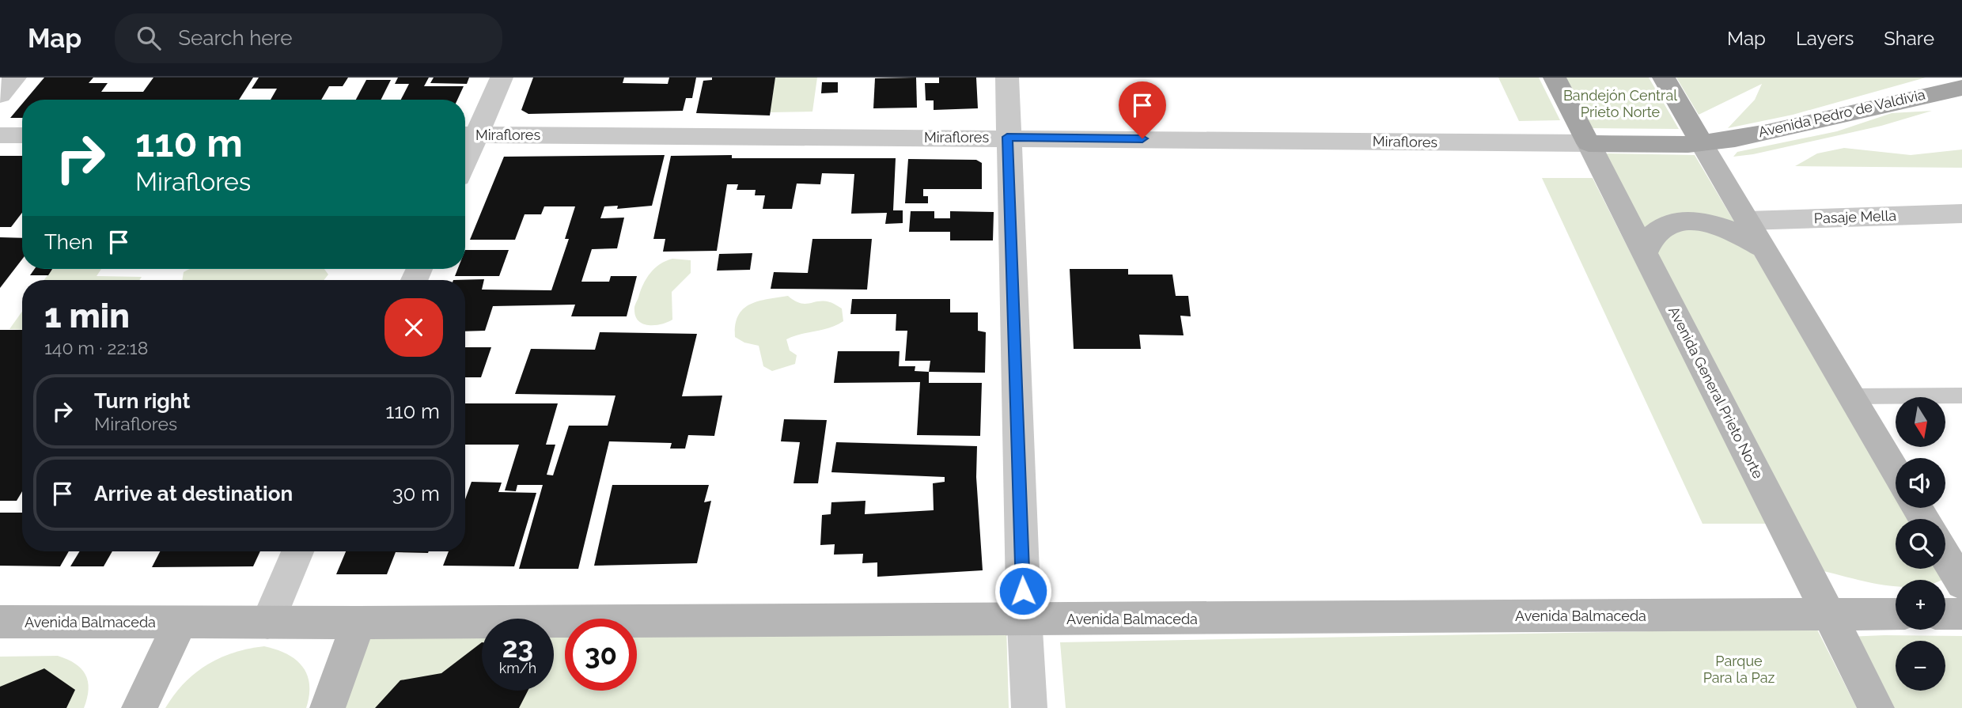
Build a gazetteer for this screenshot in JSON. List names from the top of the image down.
{
  "streets": {
    "main road": ["Avenida Pedro de Valdivia", "Avenida General Prieto Norte", "Avenida Balmaceda"],
    "street": ["Miraflores", "Pasaje Mella"]
  },
  "crossings": [
    ["Avenida Pedro de Valdivia", "Miraflores"],
    ["Avenida Pedro de Valdivia", "Avenida General Prieto Norte"],
    ["Miraflores", "Avenida General Prieto Norte"],
    ["Avenida General Prieto Norte", "Avenida Balmaceda"]
  ],
  "parks": ["Bandejón Central Prieto Norte", "Parque Para la Paz"],
  "north": "bottom",
  "page": {
    "header": "Map",
    "search": "Search here",
    "nav": ["Map", "Layers", "Share"],
    "turn": ["110 m", "Miraflores"],
    "then": "Then",
    "heading": ["1 min", "140 m · 22:18"],
    "list": [
      {
        "name": "Turn right",
        "note": "Miraflores",
        "value": "110 m"
      },
      {
        "name": "Arrive at destination",
        "value": "30 m"
      }
    ],
    "map_buttons": ["+", "−"],
    "speed": "23 km/h",
    "limit": "30"
  }
}
